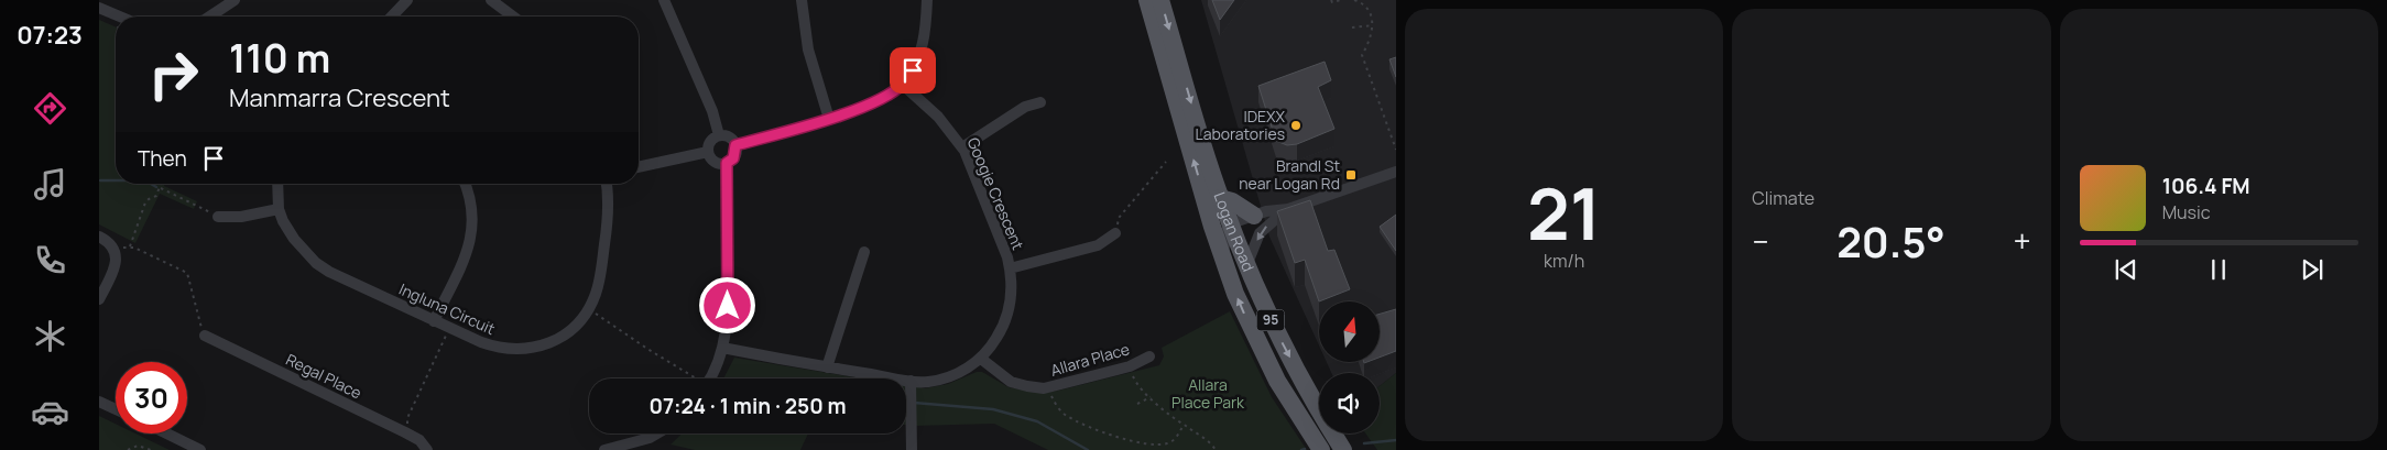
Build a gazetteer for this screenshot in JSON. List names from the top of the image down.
{
  "streets": {
    "main road": ["Logan Road", "95"],
    "street": [
      "Googie Crescent",
      "Ingluna Circuit",
      "Allara Place",
      "Regal Place"
    ]
  },
  "crossings": [
    ["Googie Crescent", "Allara Place"]
  ],
  "parks": ["Allara Place Park"],
  "places": {
    "other": ["IDEXX Laboratories"],
    "transit": ["Brandl St near Logan Rd"]
  },
  "north": "top",
  "page": {
    "tabs": "07:23",
    "tile": [
      ["21", "km/h"],
      "Climate"
    ],
    "turn": ["110 m", "Manmarra Crescent"],
    "then": "Then",
    "song": ["106.4 FM", "Music"],
    "heat": ["−", "20.5°", "+"],
    "limit": "30",
    "trip": "07:24 · 1 min · 250 m"
  }
}
